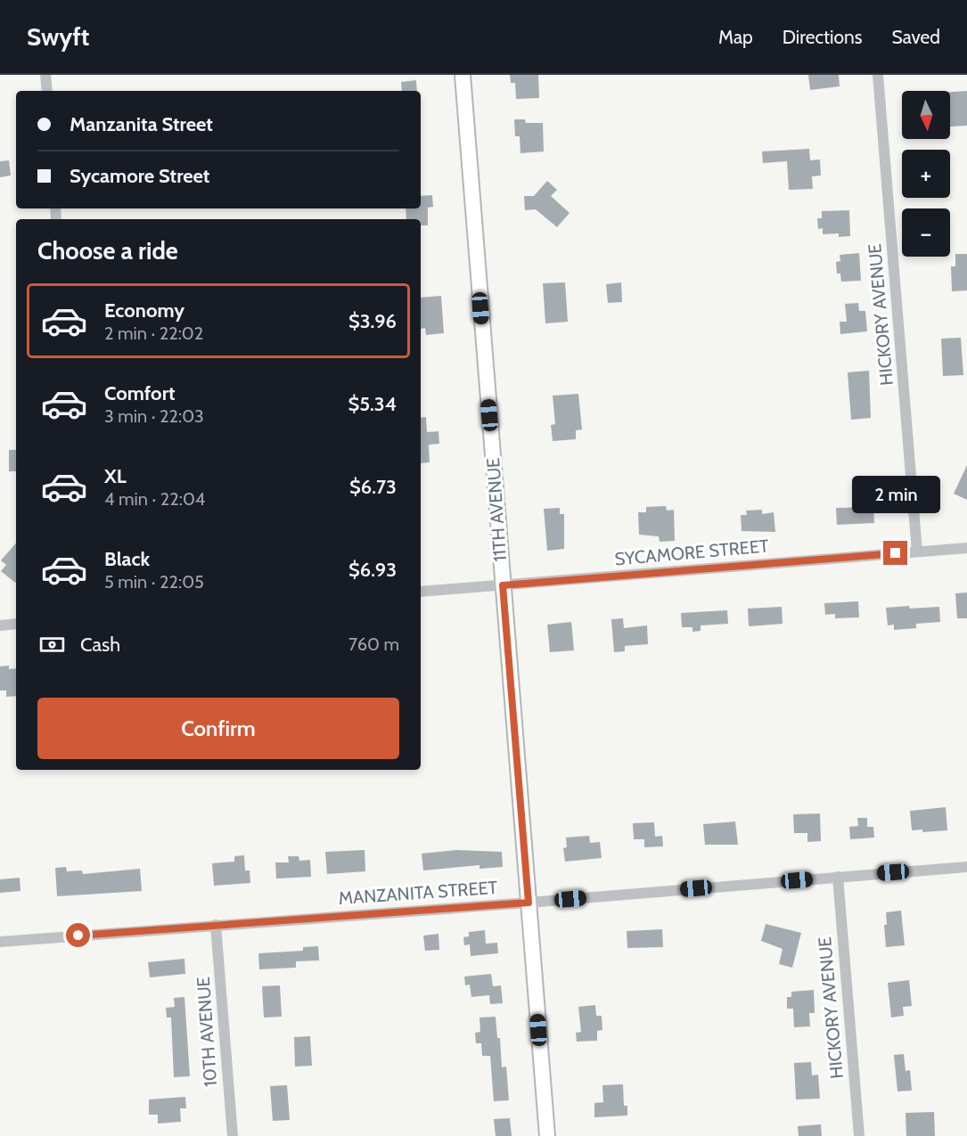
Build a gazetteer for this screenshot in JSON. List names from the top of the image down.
{
  "streets": {
    "main road": ["11TH AVENUE"],
    "street": [
      "HICKORY AVENUE",
      "SYCAMORE STREET",
      "MANZANITA STREET",
      "10TH AVENUE"
    ]
  },
  "crossings": [
    ["HICKORY AVENUE", "SYCAMORE STREET"],
    ["HICKORY AVENUE", "MANZANITA STREET"],
    ["11TH AVENUE", "SYCAMORE STREET"],
    ["11TH AVENUE", "MANZANITA STREET"],
    ["MANZANITA STREET", "10TH AVENUE"]
  ],
  "north": "bottom",
  "page": {
    "header": "Swyft",
    "nav": ["Map", "Directions", "Saved"],
    "map_buttons": ["+", "−"],
    "banner": ["Manzanita Street", "Sycamore Street"],
    "heading": "Choose a ride",
    "list": [
      {
        "name": "Economy",
        "note": "2 min · 22:02",
        "value": "$3.96"
      },
      {
        "name": "Comfort",
        "note": "3 min · 22:03",
        "value": "$5.34"
      },
      {
        "name": "XL",
        "note": "4 min · 22:04",
        "value": "$6.73"
      },
      {
        "name": "Black",
        "note": "5 min · 22:05",
        "value": "$6.93"
      }
    ],
    "bubble": "2 min",
    "pay": ["Cash", "760 m"],
    "buttons": "Confirm"
  }
}
